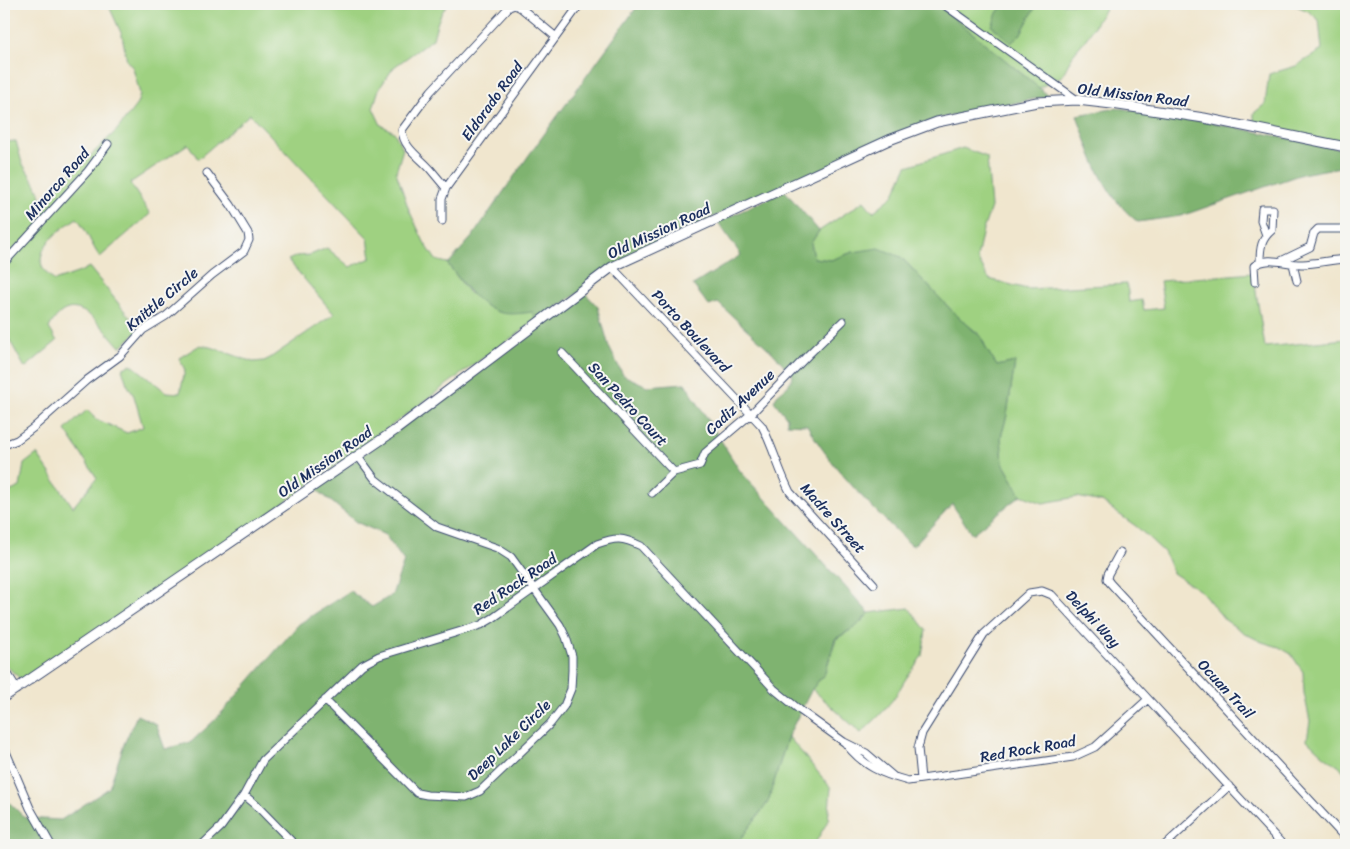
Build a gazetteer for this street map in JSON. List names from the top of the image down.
{
  "streets": {
    "street": [
      "Old Mission Road",
      "Eldorado Road",
      "Minorca Road",
      "Knittle Circle",
      "Porto Boulevard",
      "Cadiz Avenue",
      "San Pedro Court",
      "Madre Street",
      "Red Rock Road",
      "Delphi Way",
      "Ocuan Trail",
      "Deep Lake Circle"
    ]
  },
  "crossings": [
    ["Old Mission Road", "Porto Boulevard"],
    ["Old Mission Road", "Deep Lake Circle"],
    ["Porto Boulevard", "Cadiz Avenue"],
    ["Porto Boulevard", "Madre Street"],
    ["Cadiz Avenue", "San Pedro Court"],
    ["Cadiz Avenue", "Madre Street"],
    ["Red Rock Road", "Delphi Way"],
    ["Red Rock Road", "Deep Lake Circle"]
  ]
}
